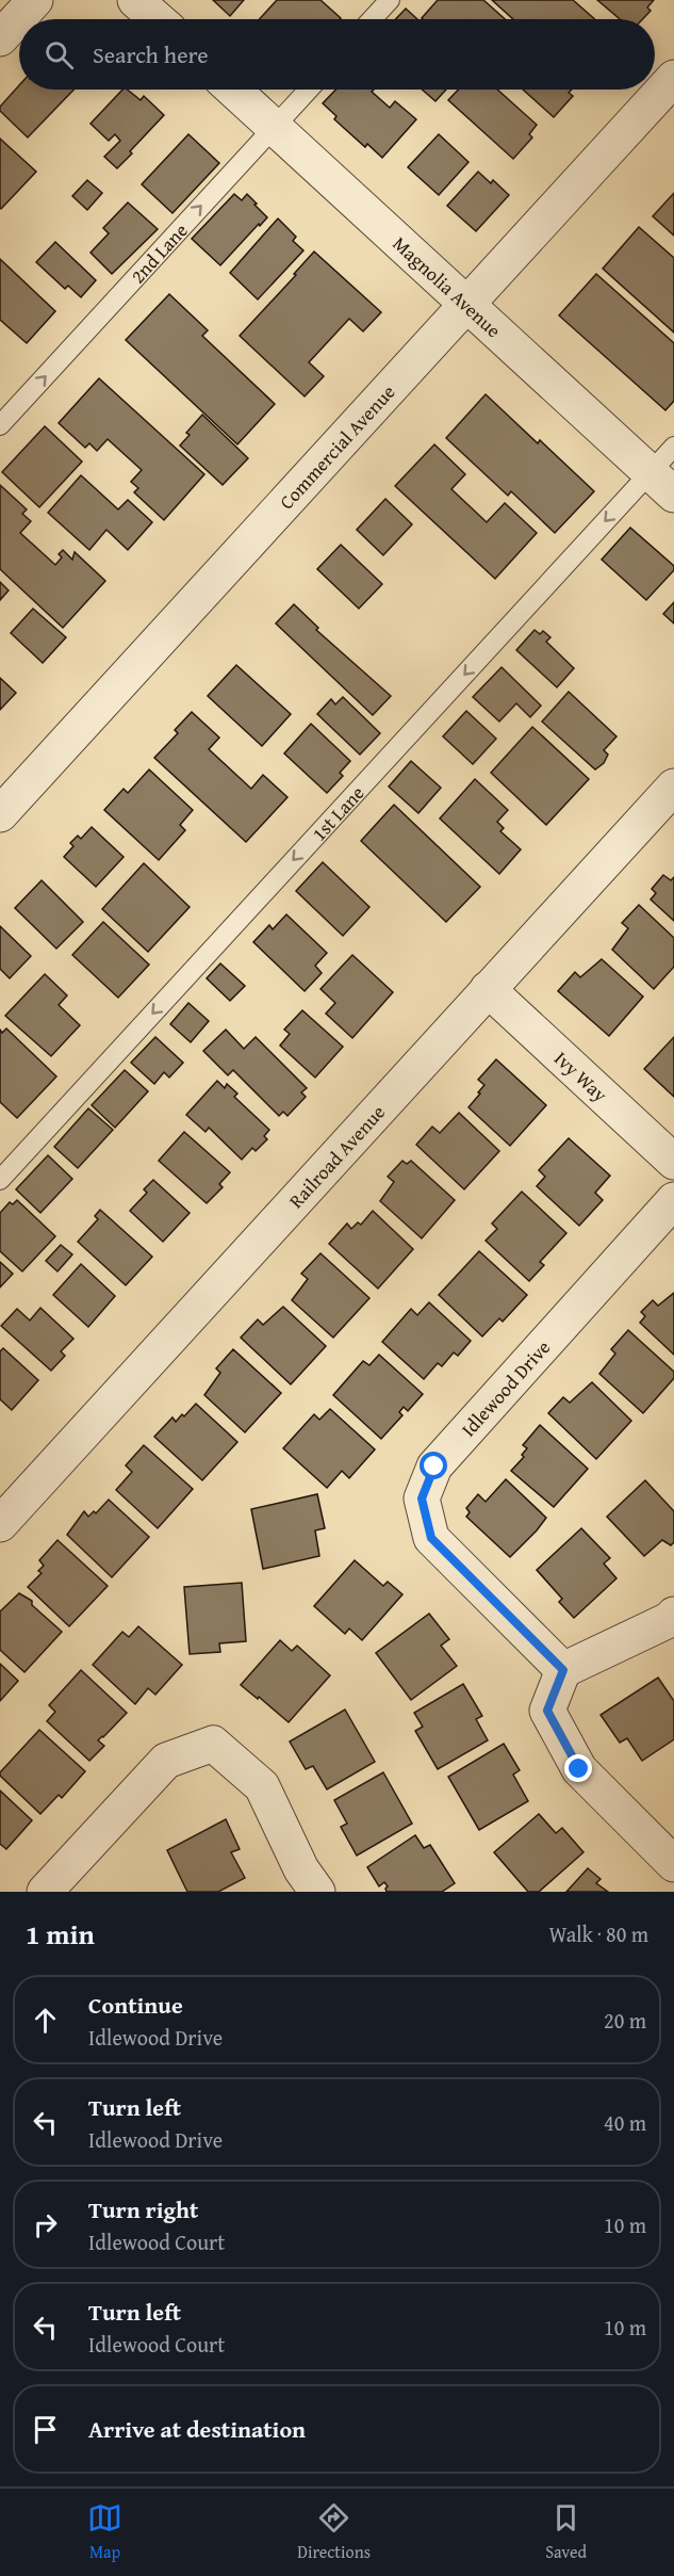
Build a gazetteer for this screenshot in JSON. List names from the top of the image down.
{
  "streets": {
    "street": [
      "Magnolia Avenue",
      "Commercial Avenue",
      "Ivy Way",
      "Railroad Avenue",
      "Idlewood Drive"
    ],
    "lane": ["2nd Lane", "1st Lane"]
  },
  "crossings": [
    ["2nd Lane", "Magnolia Avenue"],
    ["Magnolia Avenue", "Commercial Avenue"],
    ["Magnolia Avenue", "1st Lane"],
    ["Ivy Way", "Railroad Avenue"]
  ],
  "one_way": ["2nd Lane", "1st Lane"],
  "page": {
    "search": "Search here",
    "heading": ["1 min", "Walk · 80 m"],
    "list": [
      ["Continue", "Idlewood Drive", "20 m"],
      ["Turn left", "Idlewood Drive", "40 m"],
      ["Turn right", "Idlewood Court", "10 m"],
      ["Turn left", "Idlewood Court", "10 m"],
      "Arrive at destination"
    ],
    "nav": ["Map", "Directions", "Saved"]
  }
}
